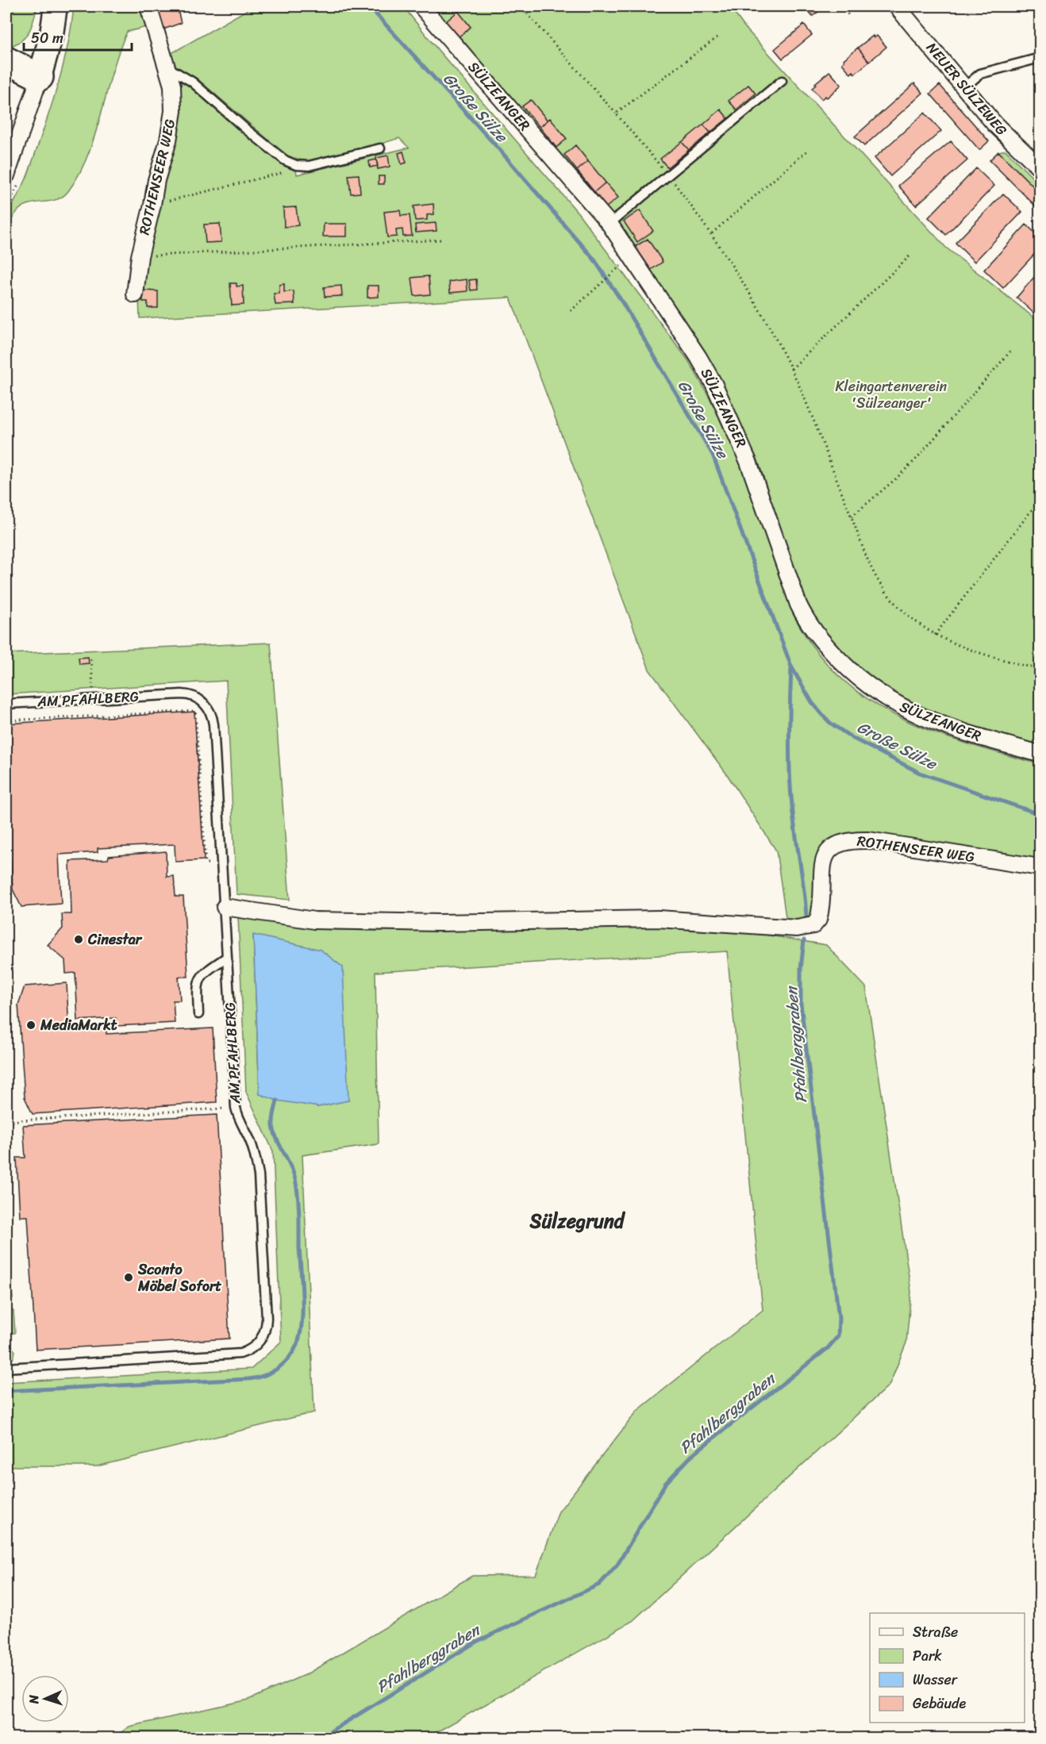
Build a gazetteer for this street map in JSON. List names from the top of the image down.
{
  "streets": {
    "street": ["NEUER SÜLZEWEG", "SÜLZEANGER", "ROTHENSEER WEG"],
    "lane": ["AM PFAHLBERG"]
  },
  "crossings": [
    ["ROTHENSEER WEG", "AM PFAHLBERG"]
  ],
  "districts": ["Sülzegrund"],
  "water": ["Große Sülze", "Pfahlberggraben"],
  "parks": ["Kleingartenverein 'Sülzeanger'"],
  "places": ["Cinestar", "MediaMarkt", "Sconto Möbel Sofort"],
  "legend": [
    "Straße",
    "Park",
    "Wasser",
    "Gebäude"
  ],
  "scale_bar": "50 m",
  "north": "left"
}
